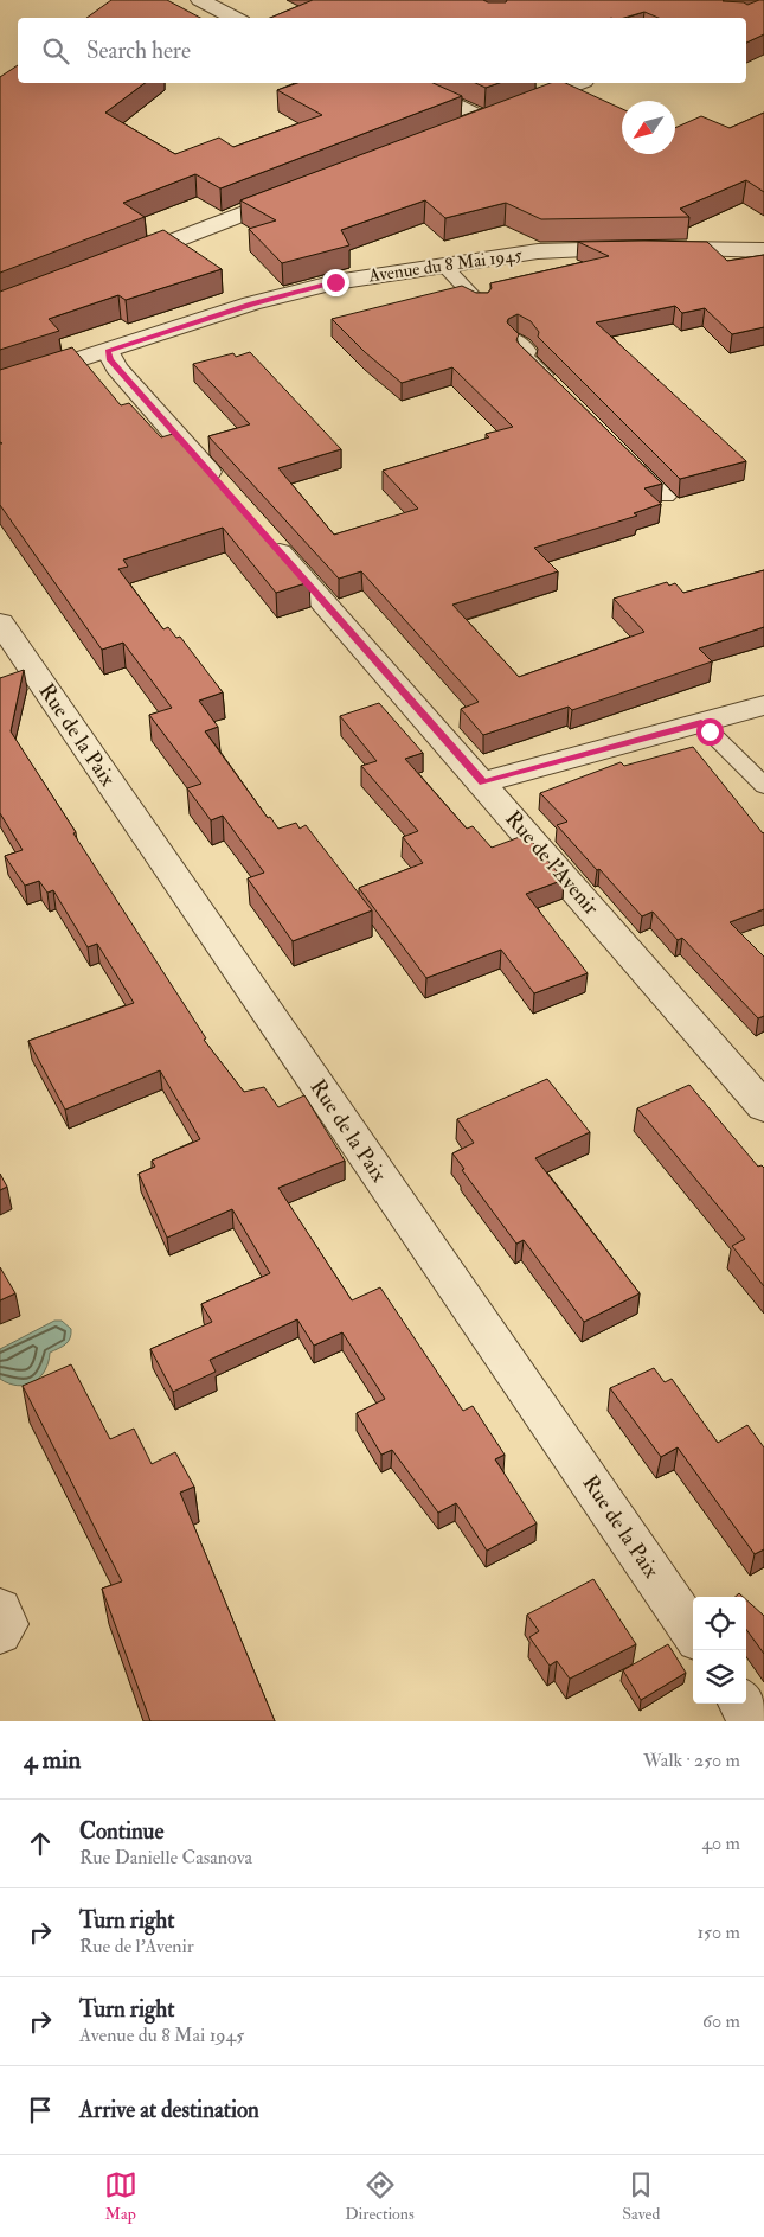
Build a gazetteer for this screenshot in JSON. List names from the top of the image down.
{
  "streets": {
    "street": ["Avenue du 8 Mai 1945", "Rue de la Paix", "Rue de l'Avenir"]
  },
  "north": "bottom left",
  "page": {
    "search": "Search here",
    "heading": ["4 min", "Walk · 250 m"],
    "list": [
      ["Continue", "Rue Danielle Casanova", "40 m"],
      ["Turn right", "Rue de l'Avenir", "150 m"],
      ["Turn right", "Avenue du 8 Mai 1945", "60 m"],
      "Arrive at destination"
    ],
    "nav": ["Map", "Directions", "Saved"]
  }
}
